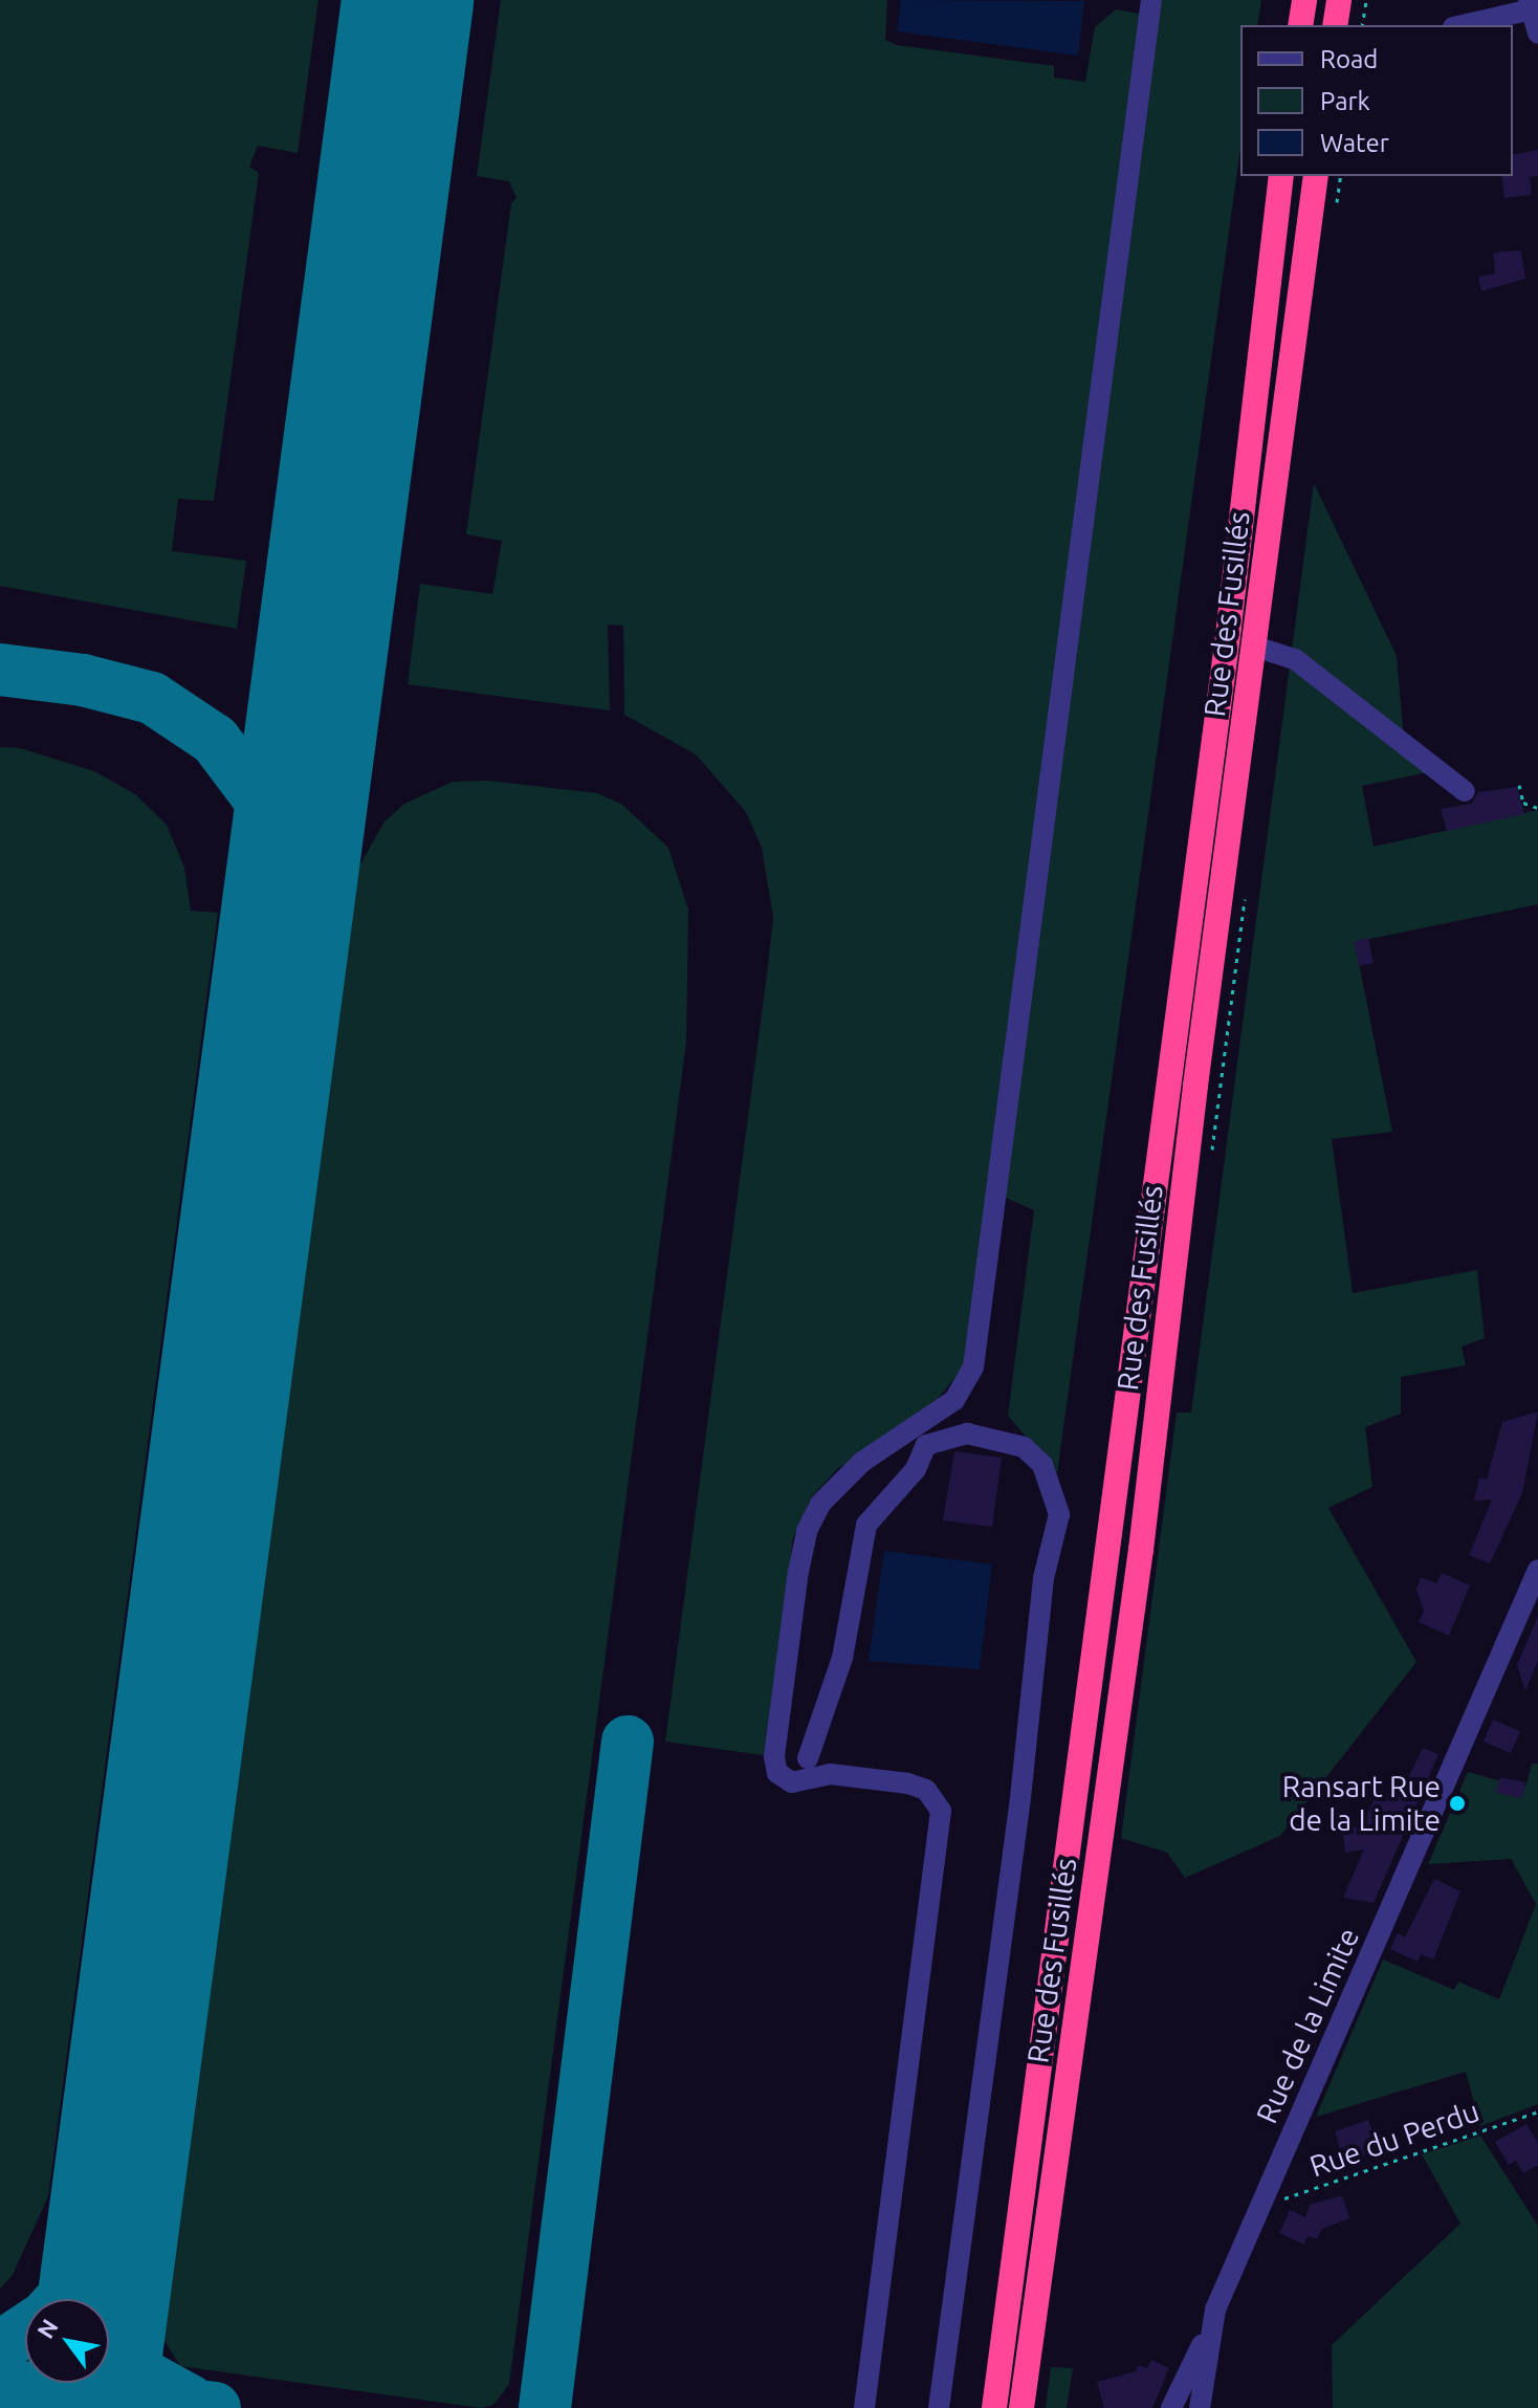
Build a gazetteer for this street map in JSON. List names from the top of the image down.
{
  "streets": {
    "highway": ["Rue des Fusillés"],
    "street": ["Rue de la Limite"],
    "path": ["Rue du Perdu"]
  },
  "crossings": [
    ["Rue de la Limite", "Rue du Perdu"]
  ],
  "places": ["Ransart Rue de la Limite"],
  "legend": ["Road", "Park", "Water"],
  "north": "top left"
}
